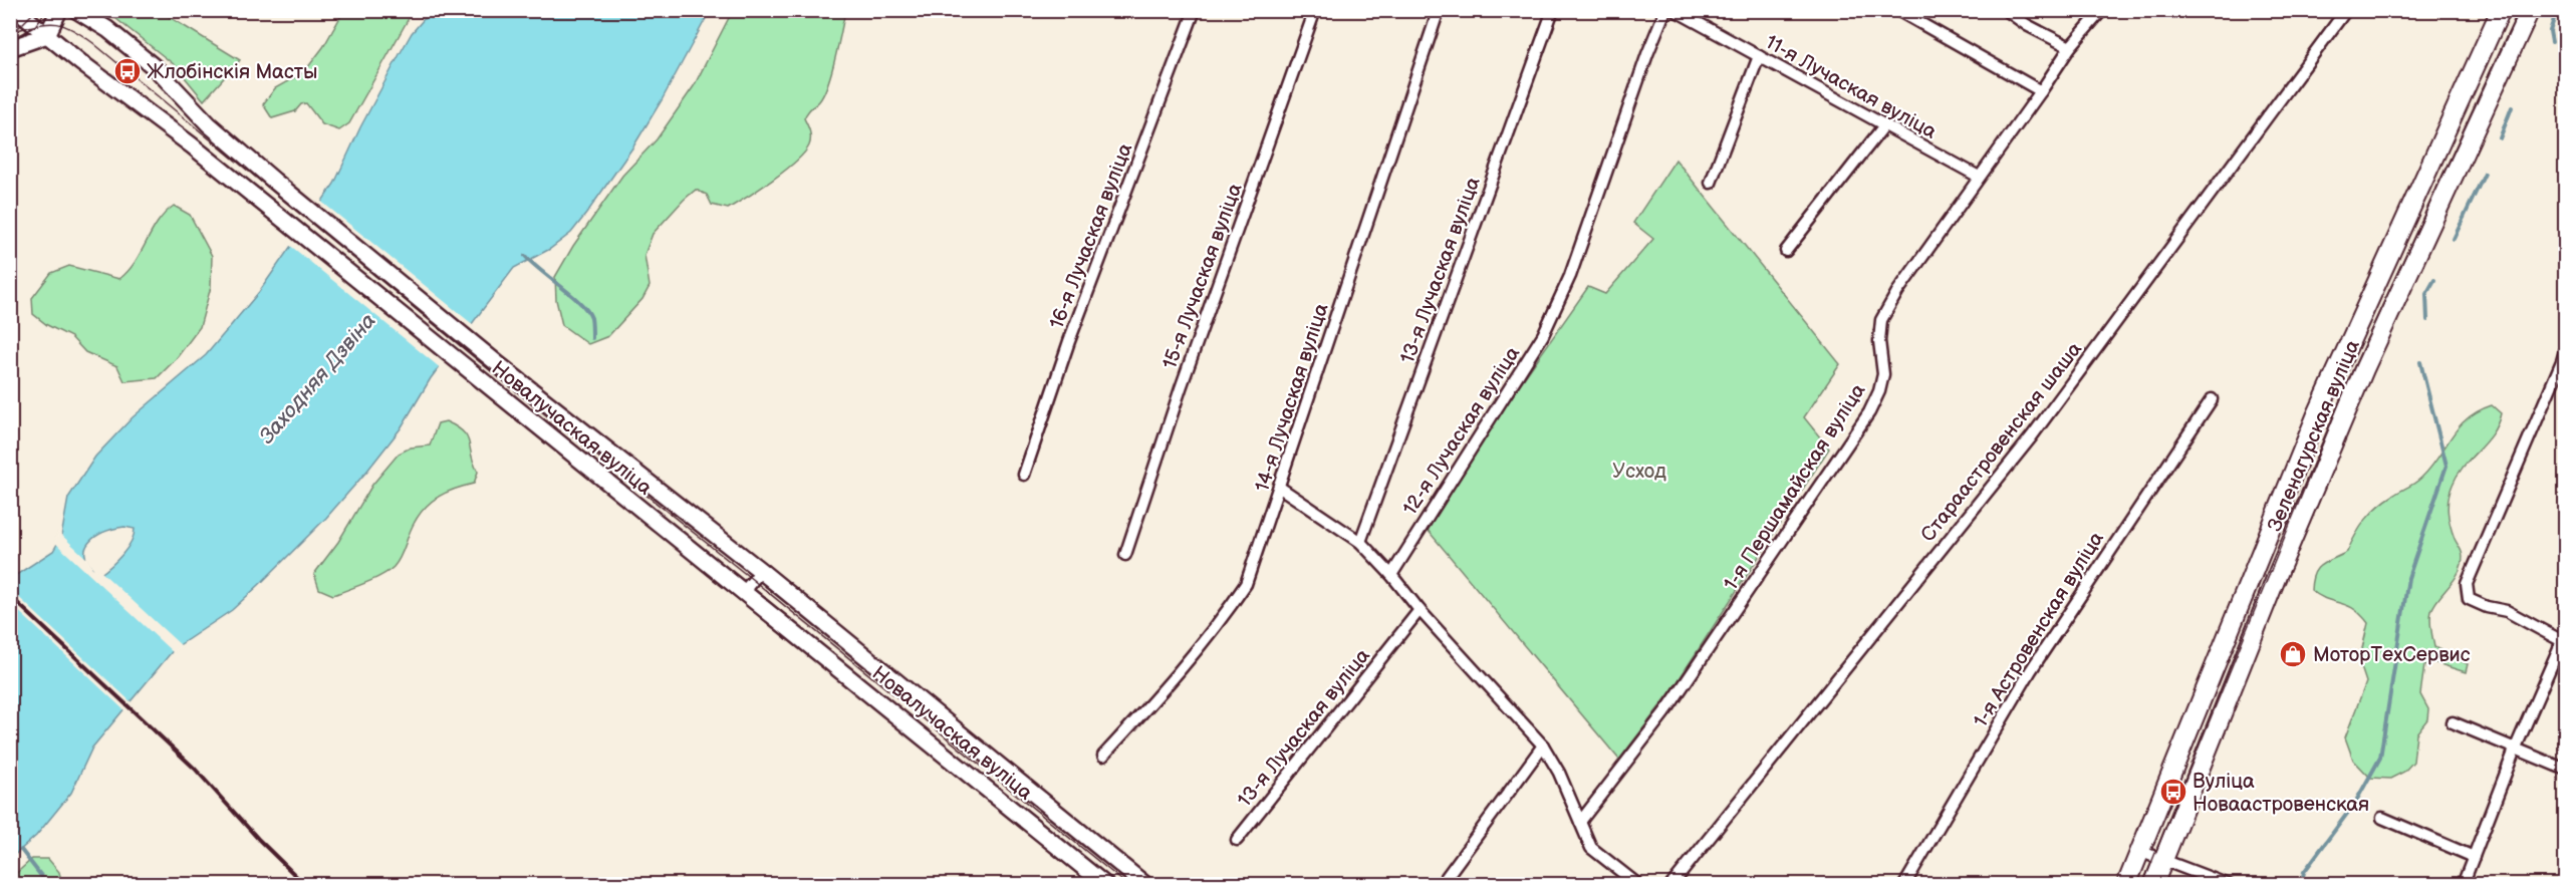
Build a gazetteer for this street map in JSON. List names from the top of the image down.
{
  "streets": {
    "main road": ["Новалучаская вуліца", "Зеленагурская вуліца"],
    "street": [
      "11-я Лучаская вуліца",
      "16-я Лучаская вуліца",
      "13-я Лучаская вуліца",
      "15-я Лучаская вуліца",
      "14-я Лучаская вуліца",
      "12-я Лучаская вуліца",
      "Стараастровенская шаша",
      "1-я Першамайская вуліца",
      "1-я Астровенская вуліца"
    ]
  },
  "crossings": [
    ["11-я Лучаская вуліца", "1-я Першамайская вуліца"]
  ],
  "water": ["Заходняя Дзвіна"],
  "parks": ["Усход"],
  "places": {
    "bus stop": ["Жлобінскія Масты", "Вуліца Новаастровенская"],
    "shop": ["МоторТехСервис"]
  }
}
